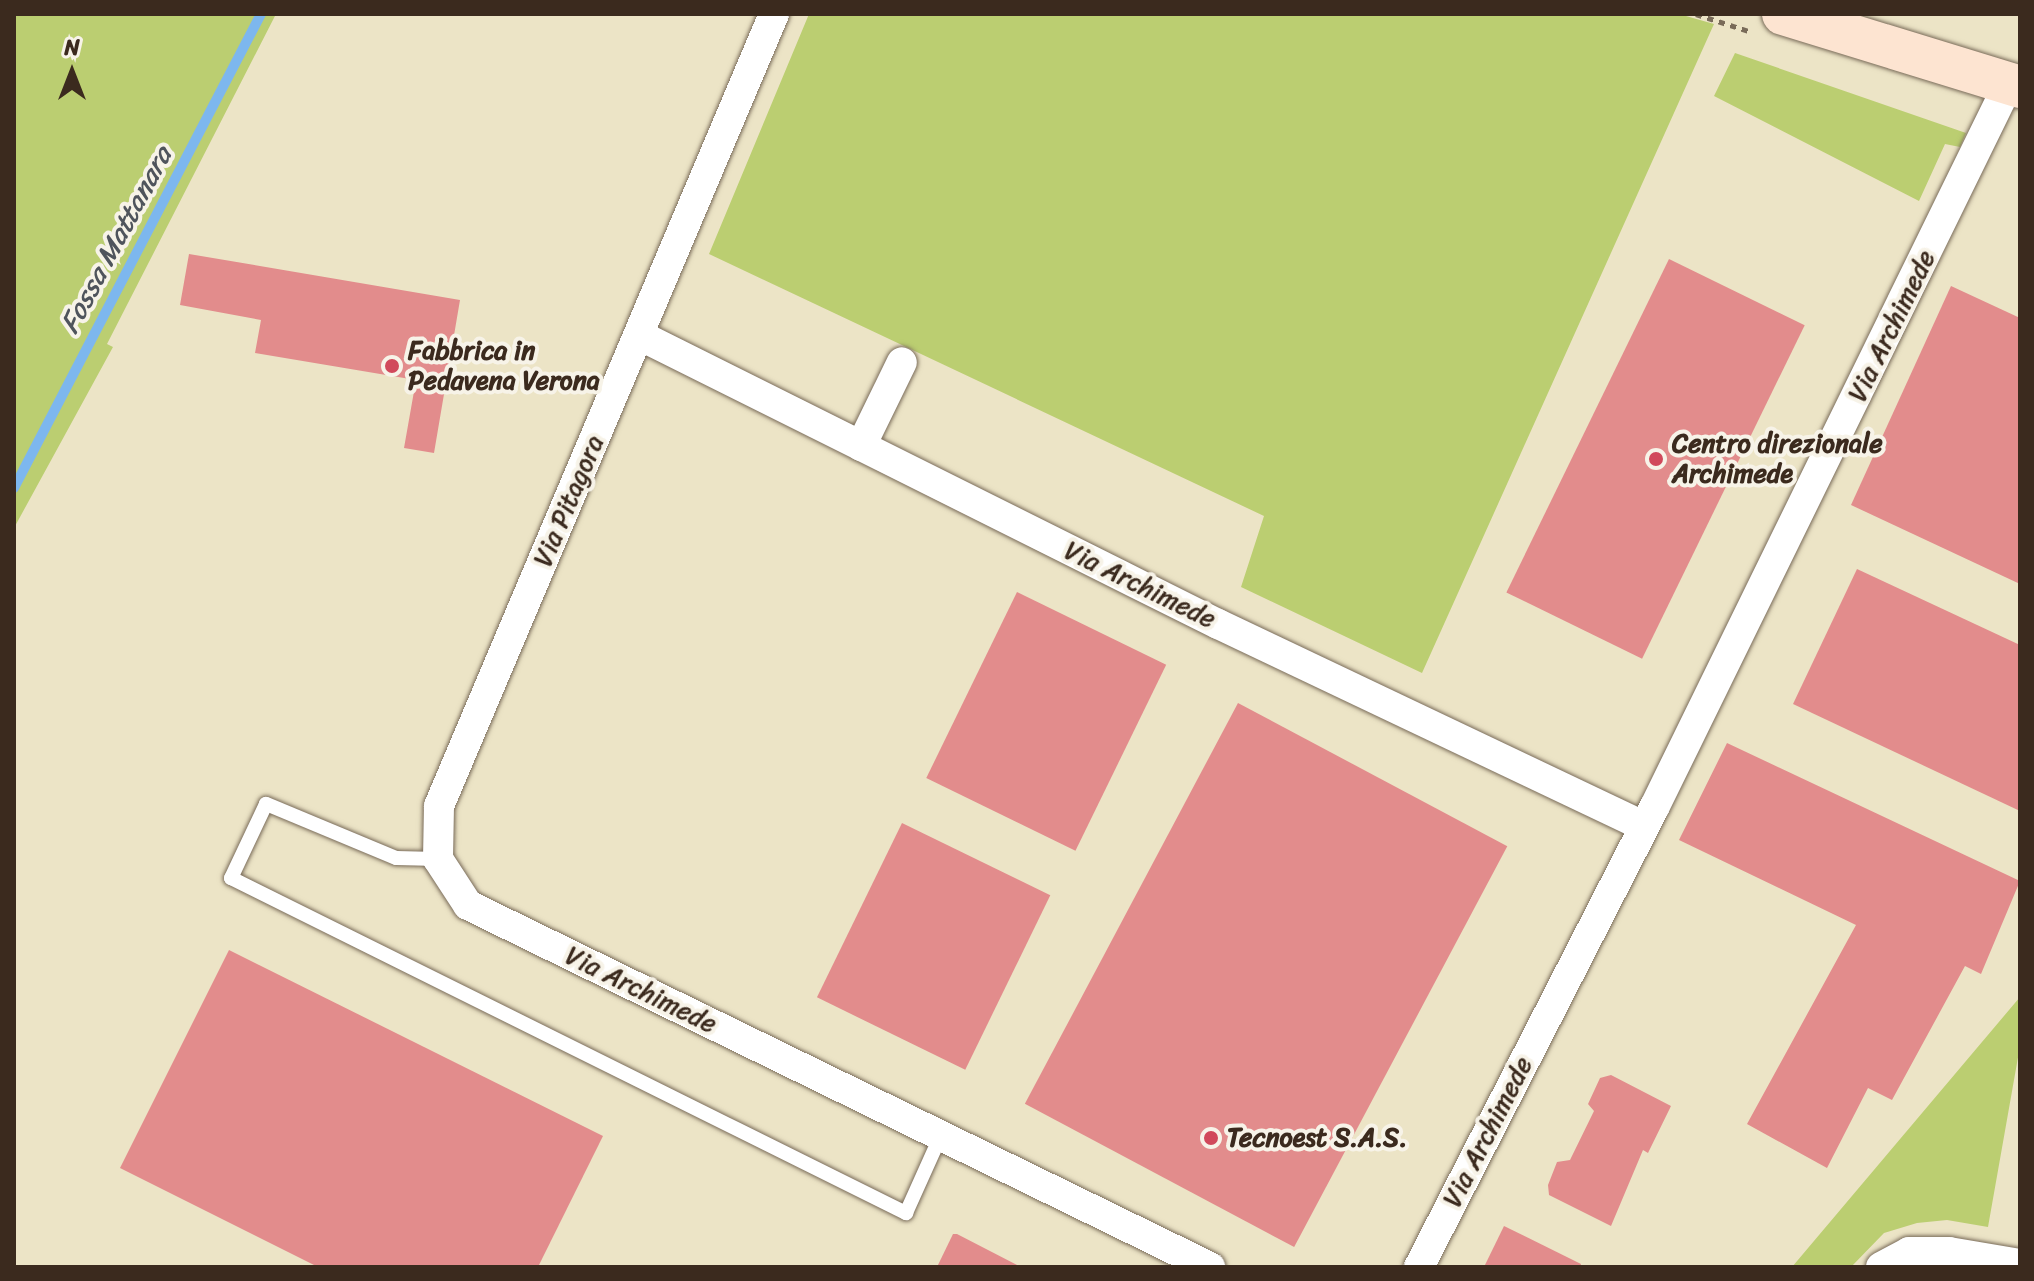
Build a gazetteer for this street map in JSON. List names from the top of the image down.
{
  "streets": {
    "street": ["Via Archimede", "Via Pitagora"]
  },
  "crossings": [
    ["Via Archimede", "Via Pitagora"]
  ],
  "water": ["Fossa Mattanara"],
  "places": ["Fabbrica in Pedavena Verona", "Centro direzionale Archimede", "Tecnoest S.A.S."],
  "north": "top"
}
